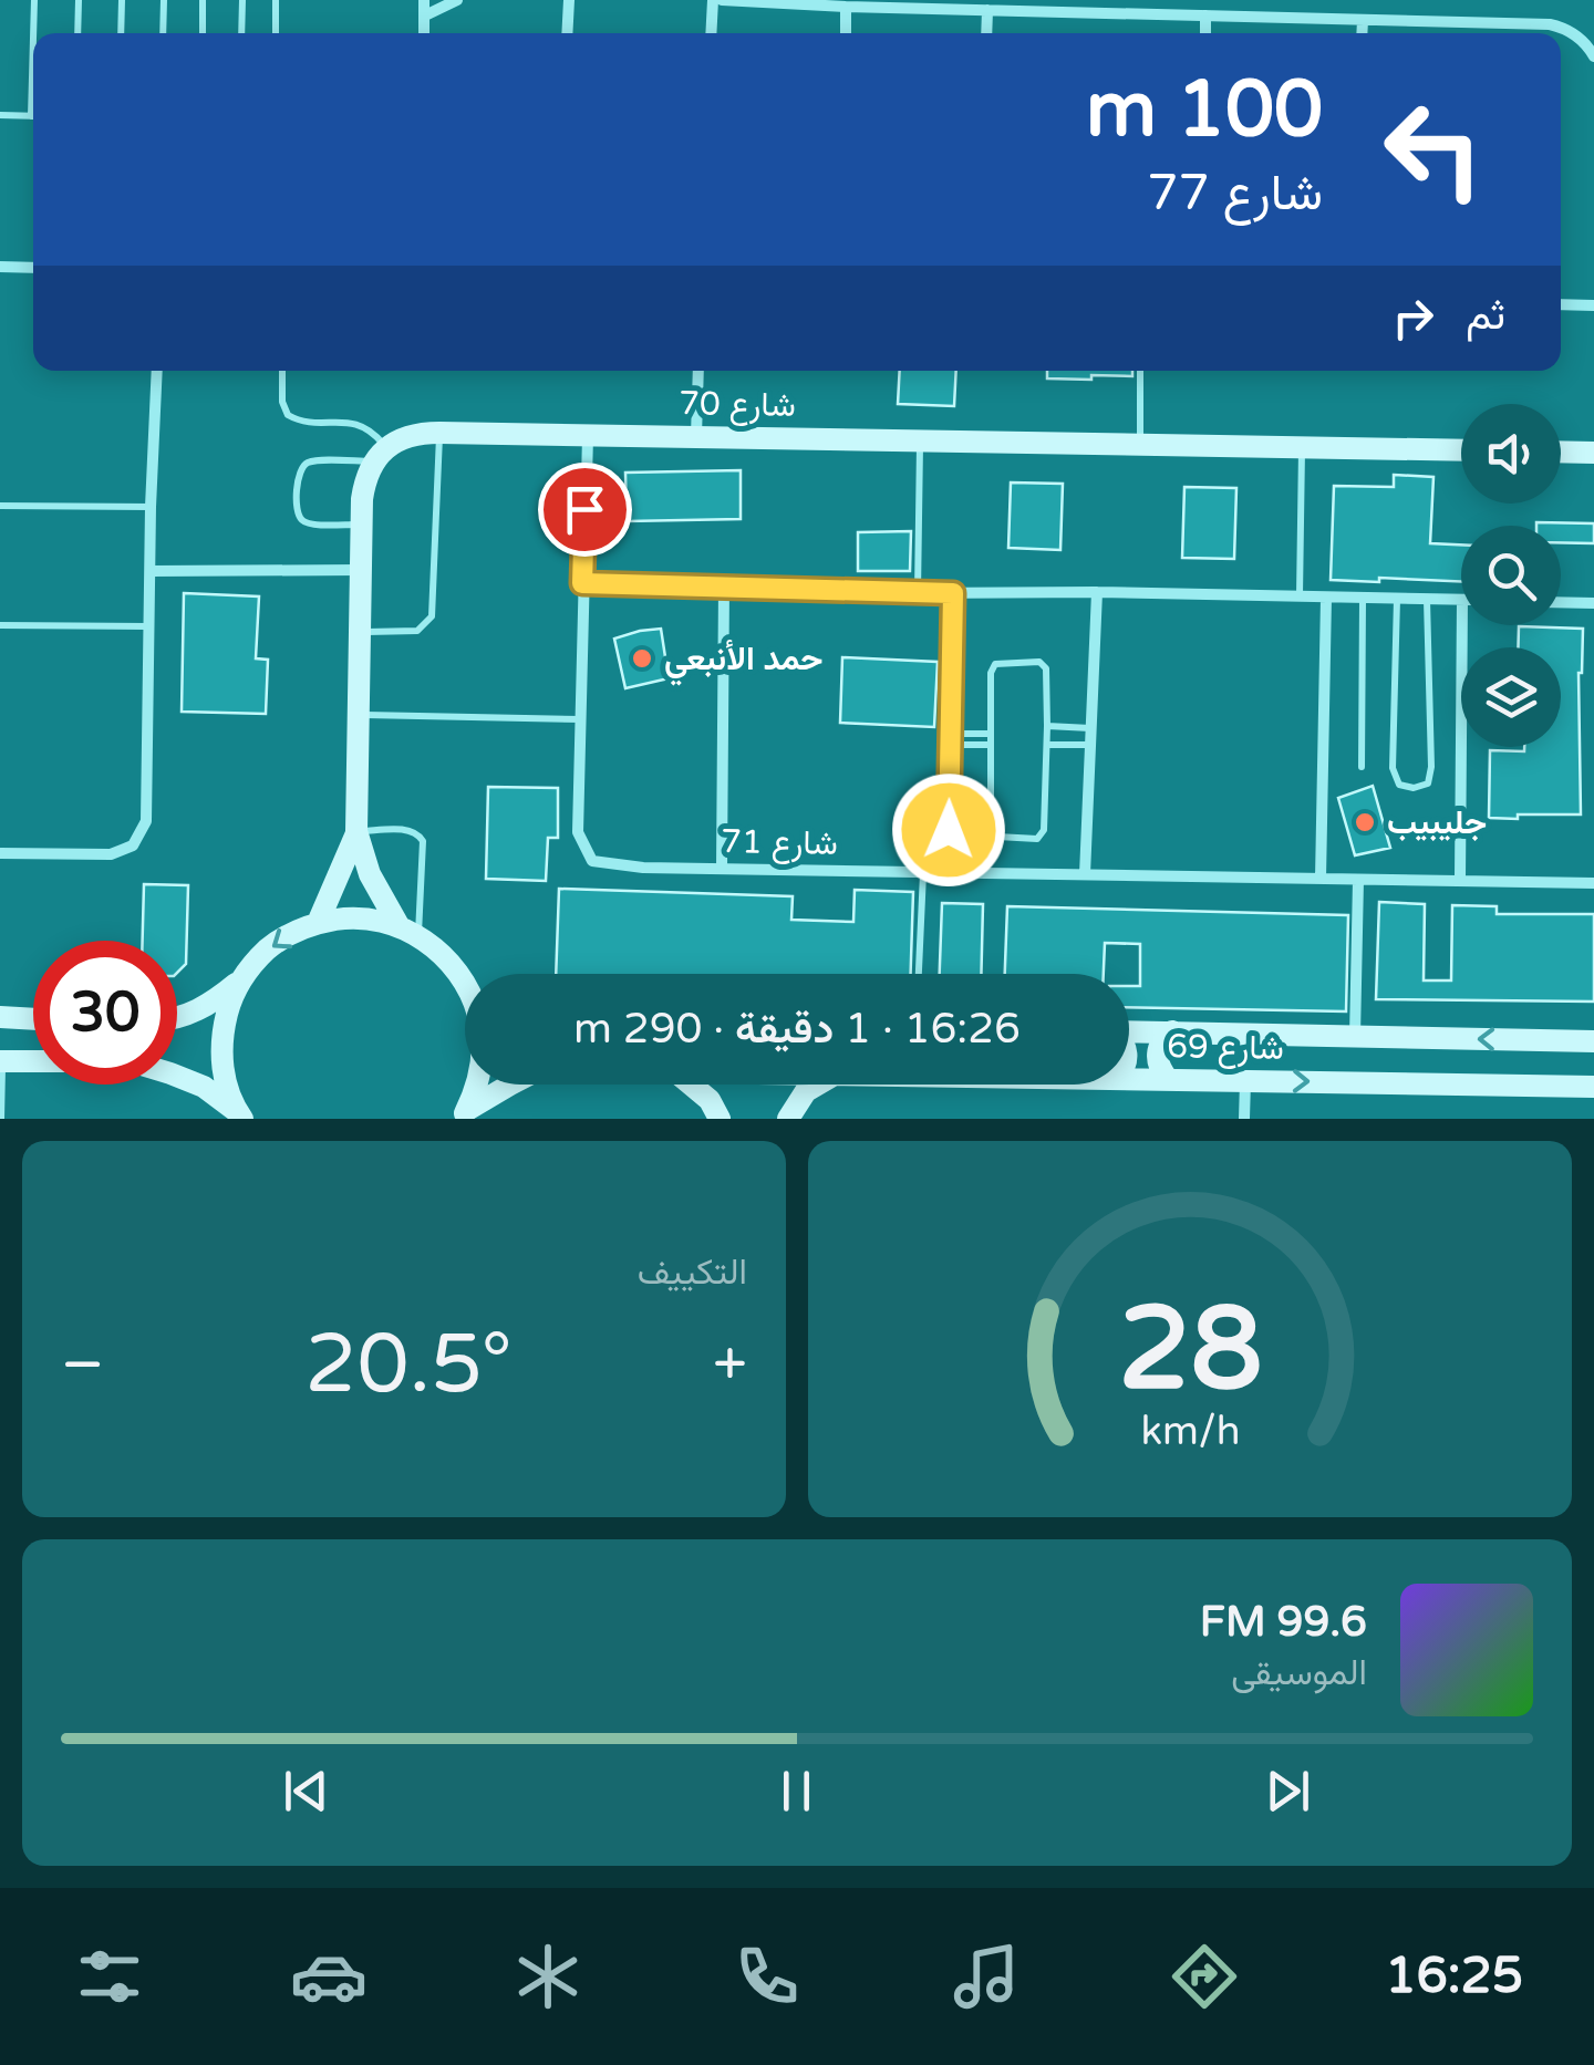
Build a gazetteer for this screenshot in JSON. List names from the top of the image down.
{
  "streets": {
    "street": ["شارع 70", "شارع 71", "شارع 69"]
  },
  "crossings": [
    ["شارع 70", "شارع 71"]
  ],
  "places": ["حمد الأنبعي", "جليبيب"],
  "page": {
    "turn": ["100 m", "شارع 77"],
    "then": "ثم",
    "limit": "30",
    "trip": "16:26 · 1 دقيقة · 290 m",
    "tile": "التكييف",
    "heat": ["−", "20.5°", "+"],
    "song": ["99.6 FM", "الموسيقى"],
    "tabs": "16:25",
    "gauge": ["28", "km/h"]
  }
}
